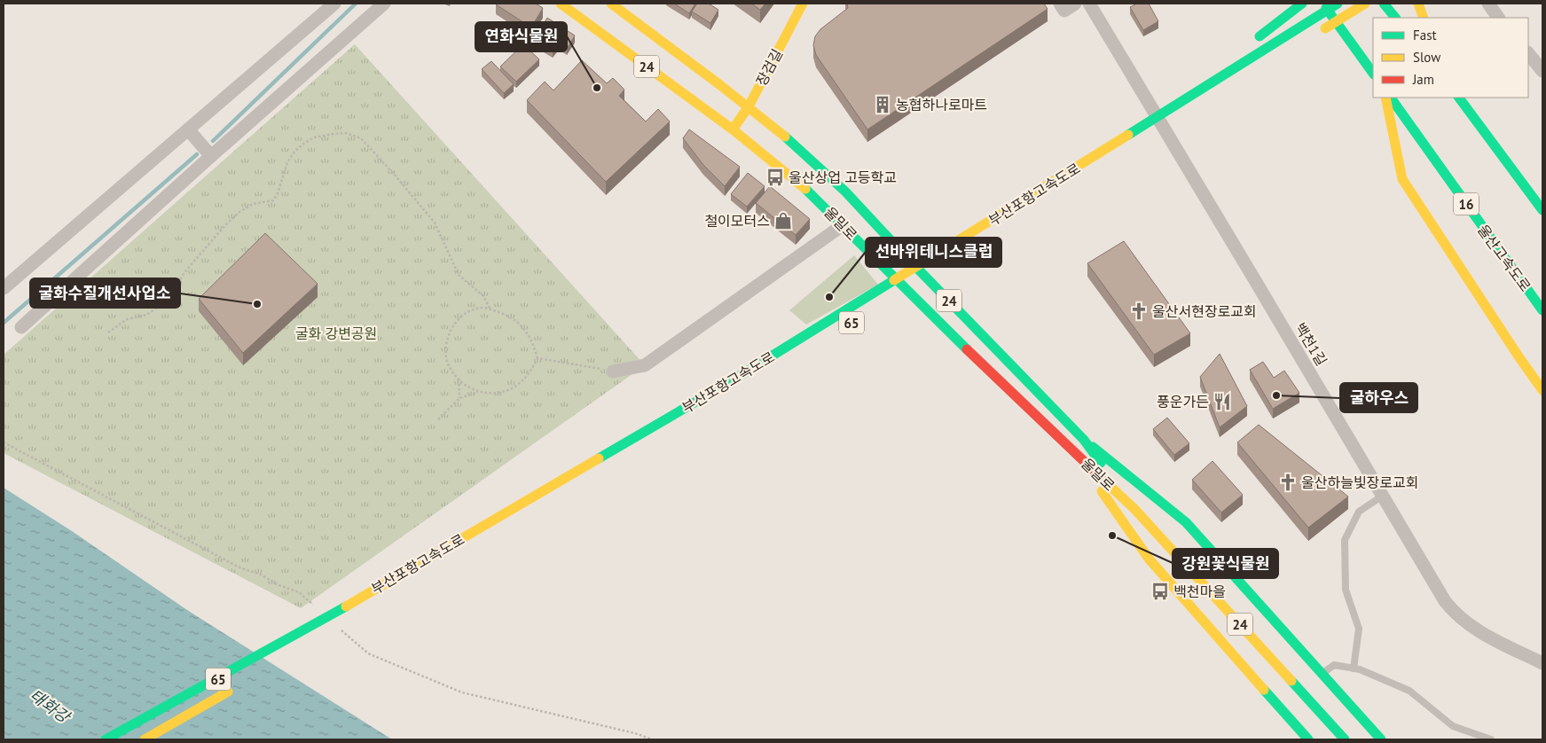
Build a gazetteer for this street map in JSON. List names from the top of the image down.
{
  "streets": {
    "main road": [
      "24",
      "장검길",
      "부산포항고속도로",
      "16",
      "울밀로",
      "울산고속도로",
      "65"
    ],
    "street": ["백천1길"]
  },
  "crossings": [
    ["장검길", "울밀로"]
  ],
  "water": ["태화강"],
  "parks": ["굴화 강변공원"],
  "places": {
    "other": [
      "연화식물원",
      "선바위테니스클럽",
      "굴화수질개선사업소",
      "굴하우스",
      "강원꽃식물원"
    ],
    "building": ["농협하나로마트"],
    "bus stop": ["울산상업 고등학교", "백천마을"],
    "shop": ["철이모터스"],
    "church": ["울산서현장로교회", "울산하늘빛장로교회"],
    "restaurant": ["풍운가든"]
  },
  "legend": ["Fast", "Slow", "Jam"]
}
